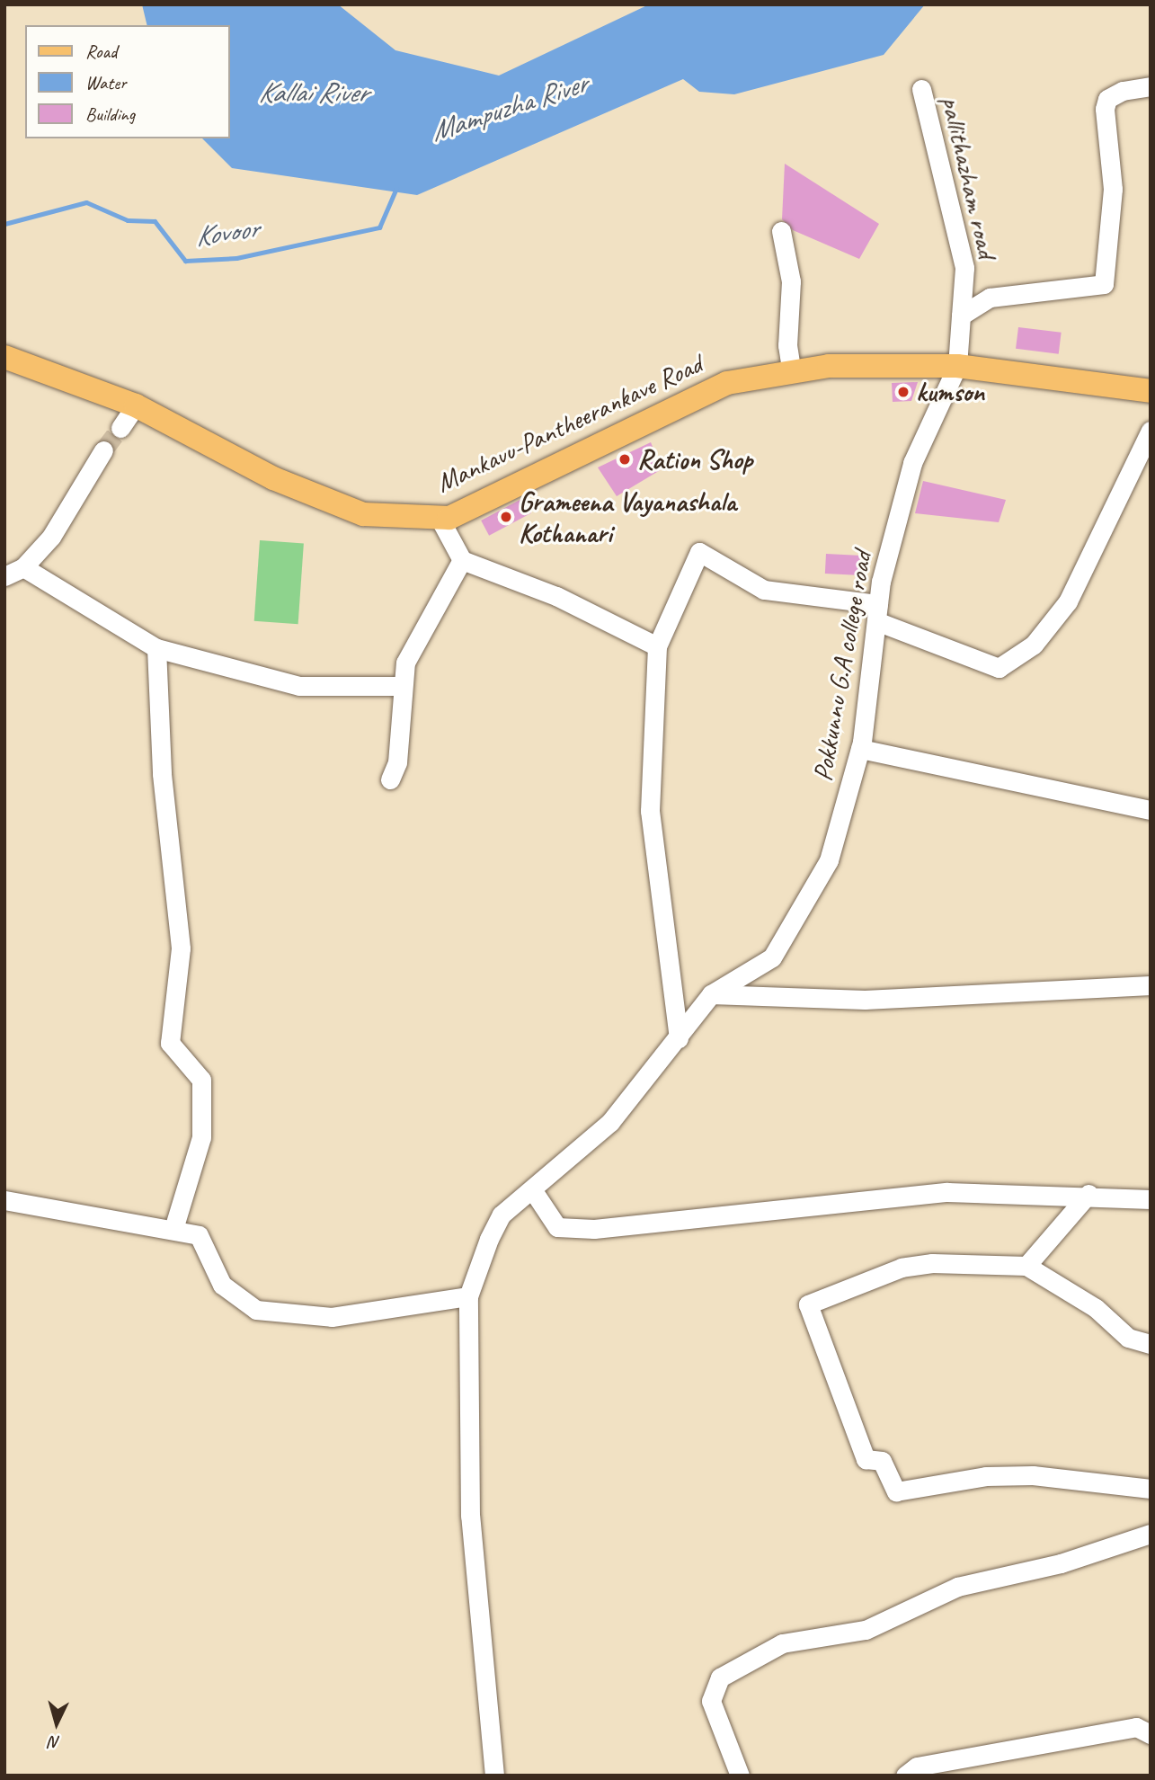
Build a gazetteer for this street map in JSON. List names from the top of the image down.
{
  "streets": {
    "main road": ["Mankavu-Pantheerankave Road"],
    "street": ["pallithazham road", "Pokkunnu G.A college road"]
  },
  "crossings": [
    ["pallithazham road", "Mankavu-Pantheerankave Road"],
    ["pallithazham road", "Pokkunnu G.A college road"],
    ["Mankavu-Pantheerankave Road", "Pokkunnu G.A college road"]
  ],
  "water": ["Kallai River", "Mampuzha River", "Kovoor"],
  "places": ["kumson", "Ration Shop", "Grameena Vayanashala Kothanari"],
  "legend": ["Road", "Water", "Building"],
  "north": "bottom"
}
